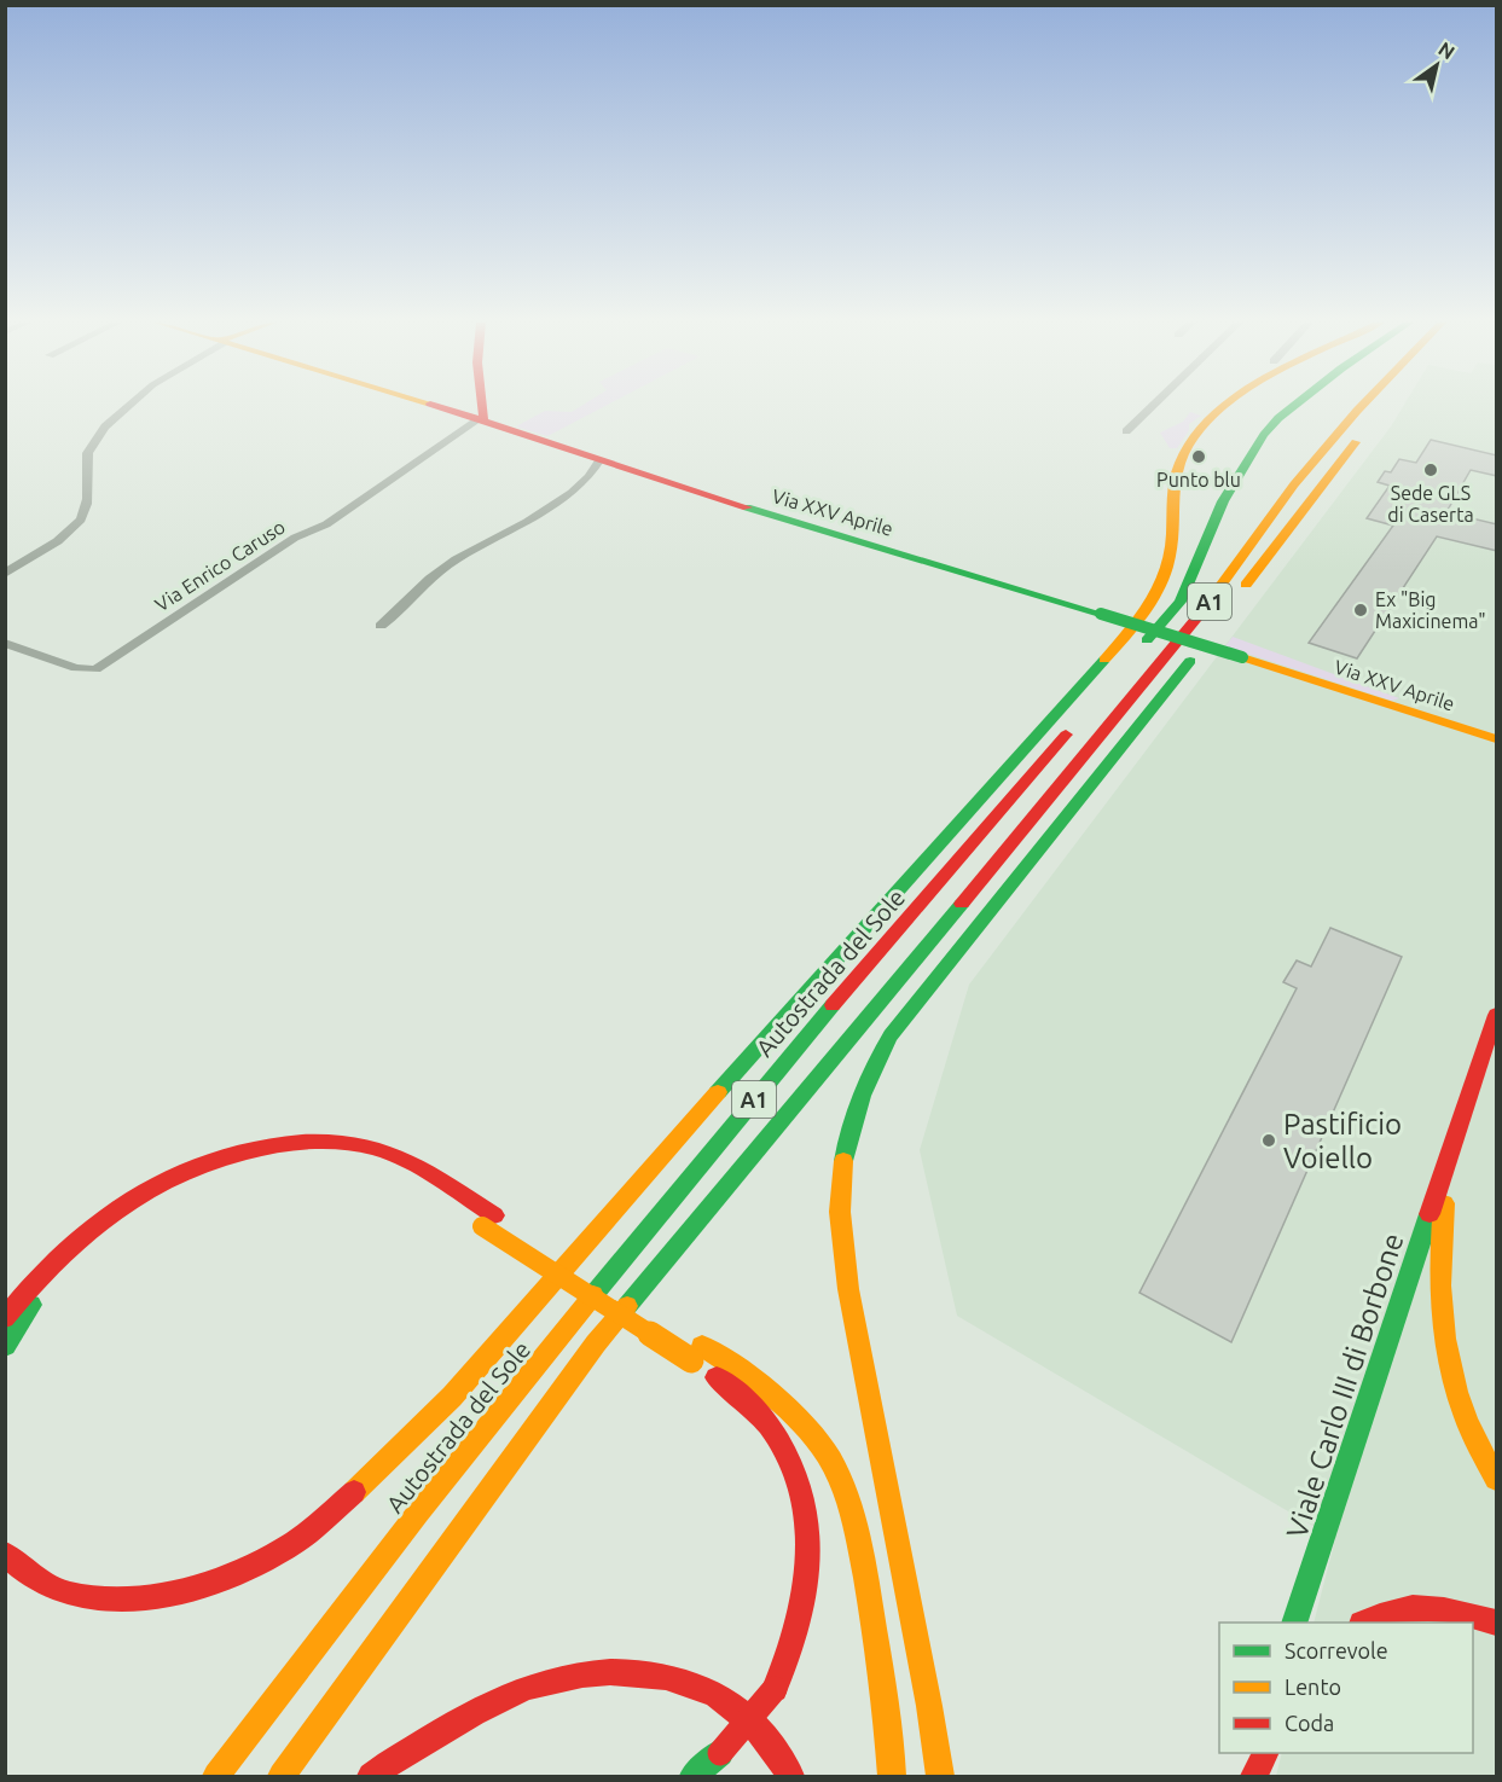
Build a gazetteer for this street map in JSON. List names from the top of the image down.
{
  "streets": {
    "main road": [
      "Via XXV Aprile",
      "A1",
      "Autostrada del Sole",
      "Viale Carlo III di Borbone"
    ],
    "street": ["Via Enrico Caruso"]
  },
  "crossings": [
    ["Via XXV Aprile", "Via Enrico Caruso"]
  ],
  "places": [
    "Punto blu",
    "Sede GLS di Caserta",
    "Ex \"Big Maxicinema\"",
    "Pastificio Voiello"
  ],
  "legend": ["Scorrevole", "Lento", "Coda"],
  "north": "top right"
}
